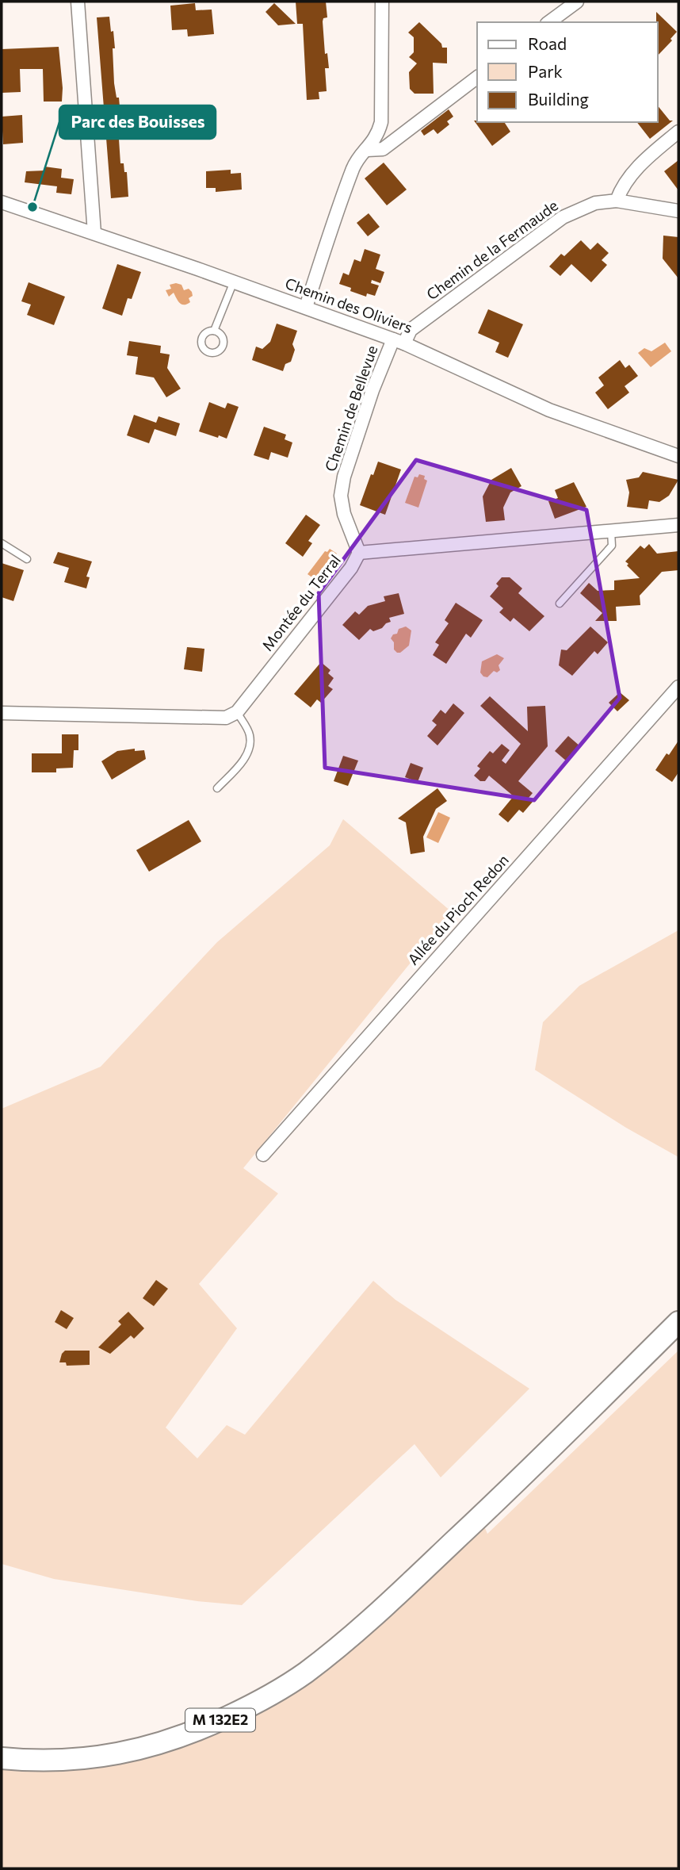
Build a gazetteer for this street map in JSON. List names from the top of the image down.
{
  "streets": {
    "main road": ["M 132E2"],
    "street": [
      "Chemin de la Fermaude",
      "Chemin des Oliviers",
      "Chemin de Bellevue",
      "Montée du Terral",
      "Allée du Pioch Redon"
    ]
  },
  "crossings": [
    ["Chemin de la Fermaude", "Chemin des Oliviers"],
    ["Chemin de la Fermaude", "Chemin de Bellevue"],
    ["Chemin des Oliviers", "Chemin de Bellevue"],
    ["Chemin de Bellevue", "Montée du Terral"]
  ],
  "places": ["Parc des Bouisses"],
  "legend": ["Road", "Park", "Building"]
}
